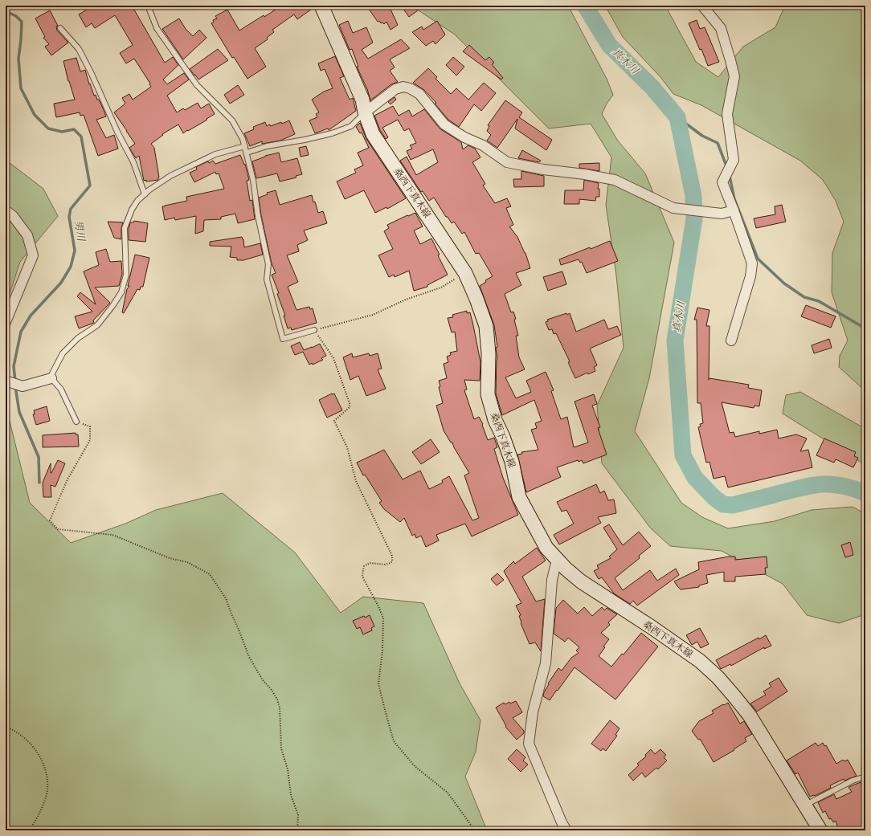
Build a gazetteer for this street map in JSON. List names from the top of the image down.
{
  "streets": {
    "main road": ["桑西下真木線"]
  },
  "water": ["真木川", "男川"]
}
